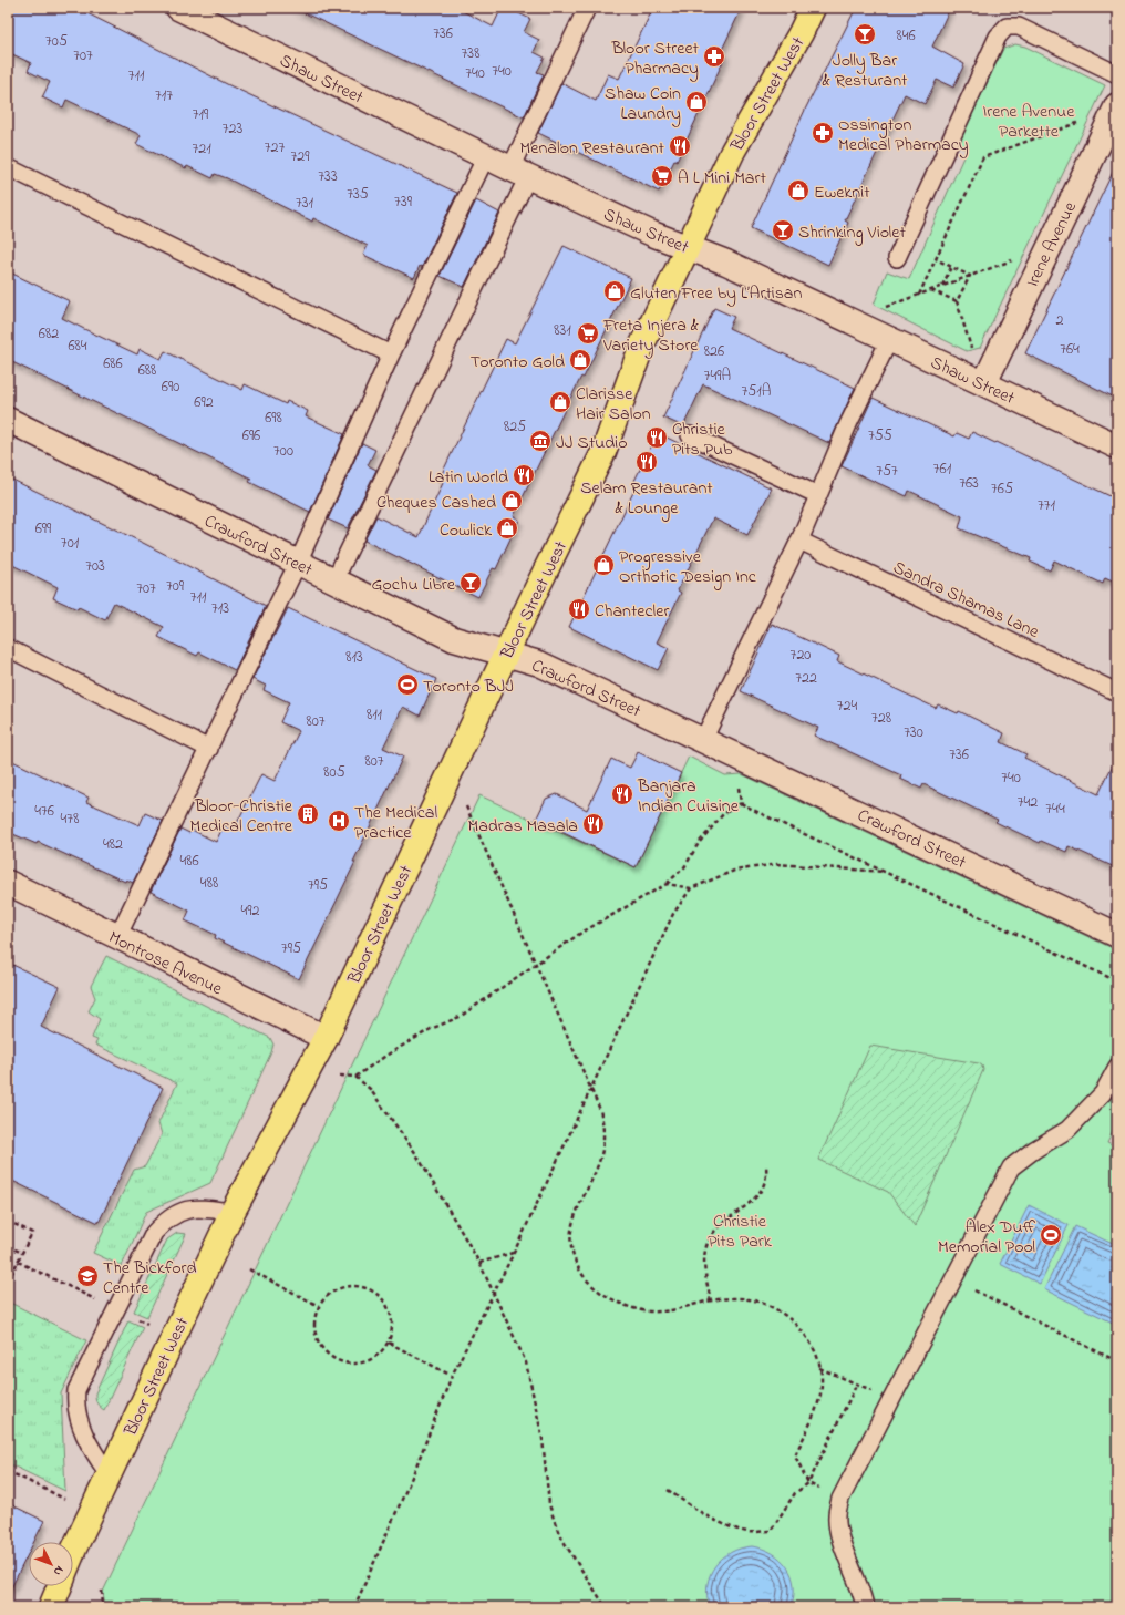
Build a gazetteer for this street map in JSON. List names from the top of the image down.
{
  "streets": {
    "main road": ["Bloor Street West"],
    "street": [
      "Shaw Street",
      "Irene Avenue",
      "Crawford Street",
      "Montrose Avenue"
    ],
    "lane": ["Sandra Shamas Lane"]
  },
  "crossings": [
    ["Shaw Street", "Bloor Street West"],
    ["Shaw Street", "Irene Avenue"],
    ["Bloor Street West", "Crawford Street"],
    ["Bloor Street West", "Montrose Avenue"]
  ],
  "parks": ["Irene Avenue Parkette", "Christie Pits Park"],
  "places": {
    "bar": ["Jolly Bar & Resturant", "Shrinking Violet", "Gochu Libre"],
    "pharmacy": ["Bloor Street Pharmacy", "Ossington Medical Pharmacy"],
    "shop": [
      "Shaw Coin Laundry",
      "Eweknit",
      "Gluten Free by L’Artisan",
      "Toronto Gold",
      "Clarisse Hair Salon",
      "Cheques Cashed",
      "Cowlick",
      "Progressive Orthotic Design Inc"
    ],
    "restaurant": [
      "Menalon Restaurant",
      "Christie Pits Pub",
      "Selam Restaurant & Lounge",
      "Latin World",
      "Chantecler",
      "Banjara Indian Cuisine",
      "Madras Masala"
    ],
    "supermarket": ["A L Mini Mart", "Freta Injera & Variety Store"],
    "museum": ["JJ Studio"],
    "sports": ["Toronto BJJ", "Alex Duff Memorial Pool"],
    "building": ["Bloor-Christie Medical Centre"],
    "hospital": ["The Medical Practice"],
    "school or university": ["The Bickford Centre"]
  },
  "house_numbers": [
    "736",
    "846",
    "705",
    "738",
    "707",
    "740",
    "740",
    "711",
    "717",
    "719",
    "723",
    "727",
    "721",
    "729",
    "733",
    "735",
    "739",
    "731",
    "2",
    "831",
    "682",
    "684",
    "764",
    "826",
    "686",
    "688",
    "749A",
    "690",
    "751A",
    "692",
    "698",
    "825",
    "696",
    "755",
    "700",
    "761",
    "757",
    "763",
    "765",
    "771",
    "699",
    "701",
    "703",
    "709",
    "707",
    "711",
    "713",
    "720",
    "813",
    "722",
    "724",
    "811",
    "728",
    "807",
    "730",
    "736",
    "807",
    "805",
    "740",
    "742",
    "744",
    "476",
    "478",
    "482",
    "486",
    "488",
    "795",
    "492",
    "795"
  ],
  "north": "bottom right"
}
